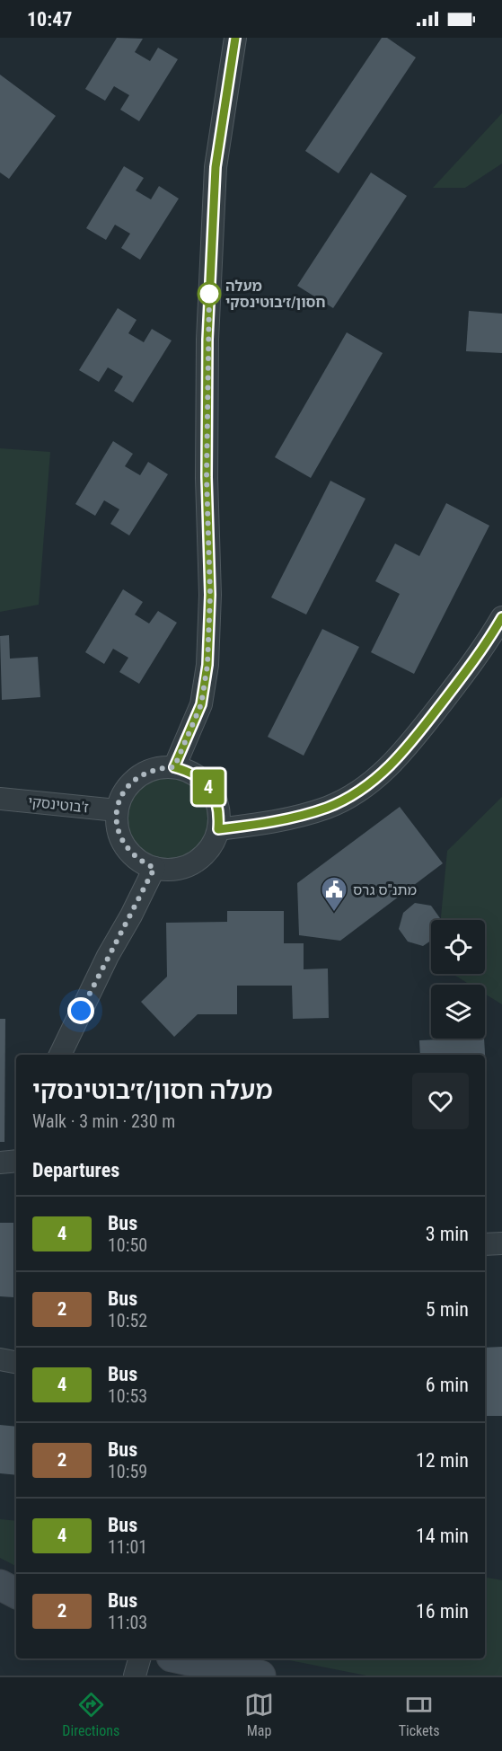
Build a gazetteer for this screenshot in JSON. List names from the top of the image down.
{
  "streets": {
    "street": ["ז'בוטינסקי"]
  },
  "places": {
    "other": ["מעלה חסון/ז׳בוטינסקי"],
    "public building": ["מתנ\"ס גרס"]
  },
  "lines": ["bus line 4"],
  "page": {
    "status": "10:47",
    "on_map": "4",
    "heading": [
      ["מעלה חסון/ז׳בוטינסקי", "Walk · 3 min · 230 m"],
      "Departures"
    ],
    "list": [
      {
        "mark": "4",
        "name": "Bus",
        "note": "10:50",
        "value": "3 min"
      },
      {
        "mark": "2",
        "name": "Bus",
        "note": "10:52",
        "value": "5 min"
      },
      {
        "mark": "4",
        "name": "Bus",
        "note": "10:53",
        "value": "6 min"
      },
      {
        "mark": "2",
        "name": "Bus",
        "note": "10:59",
        "value": "12 min"
      },
      {
        "mark": "4",
        "name": "Bus",
        "note": "11:01",
        "value": "14 min"
      },
      {
        "mark": "2",
        "name": "Bus",
        "note": "11:03",
        "value": "16 min"
      }
    ],
    "tabs": ["Directions", "Map", "Tickets"]
  }
}
